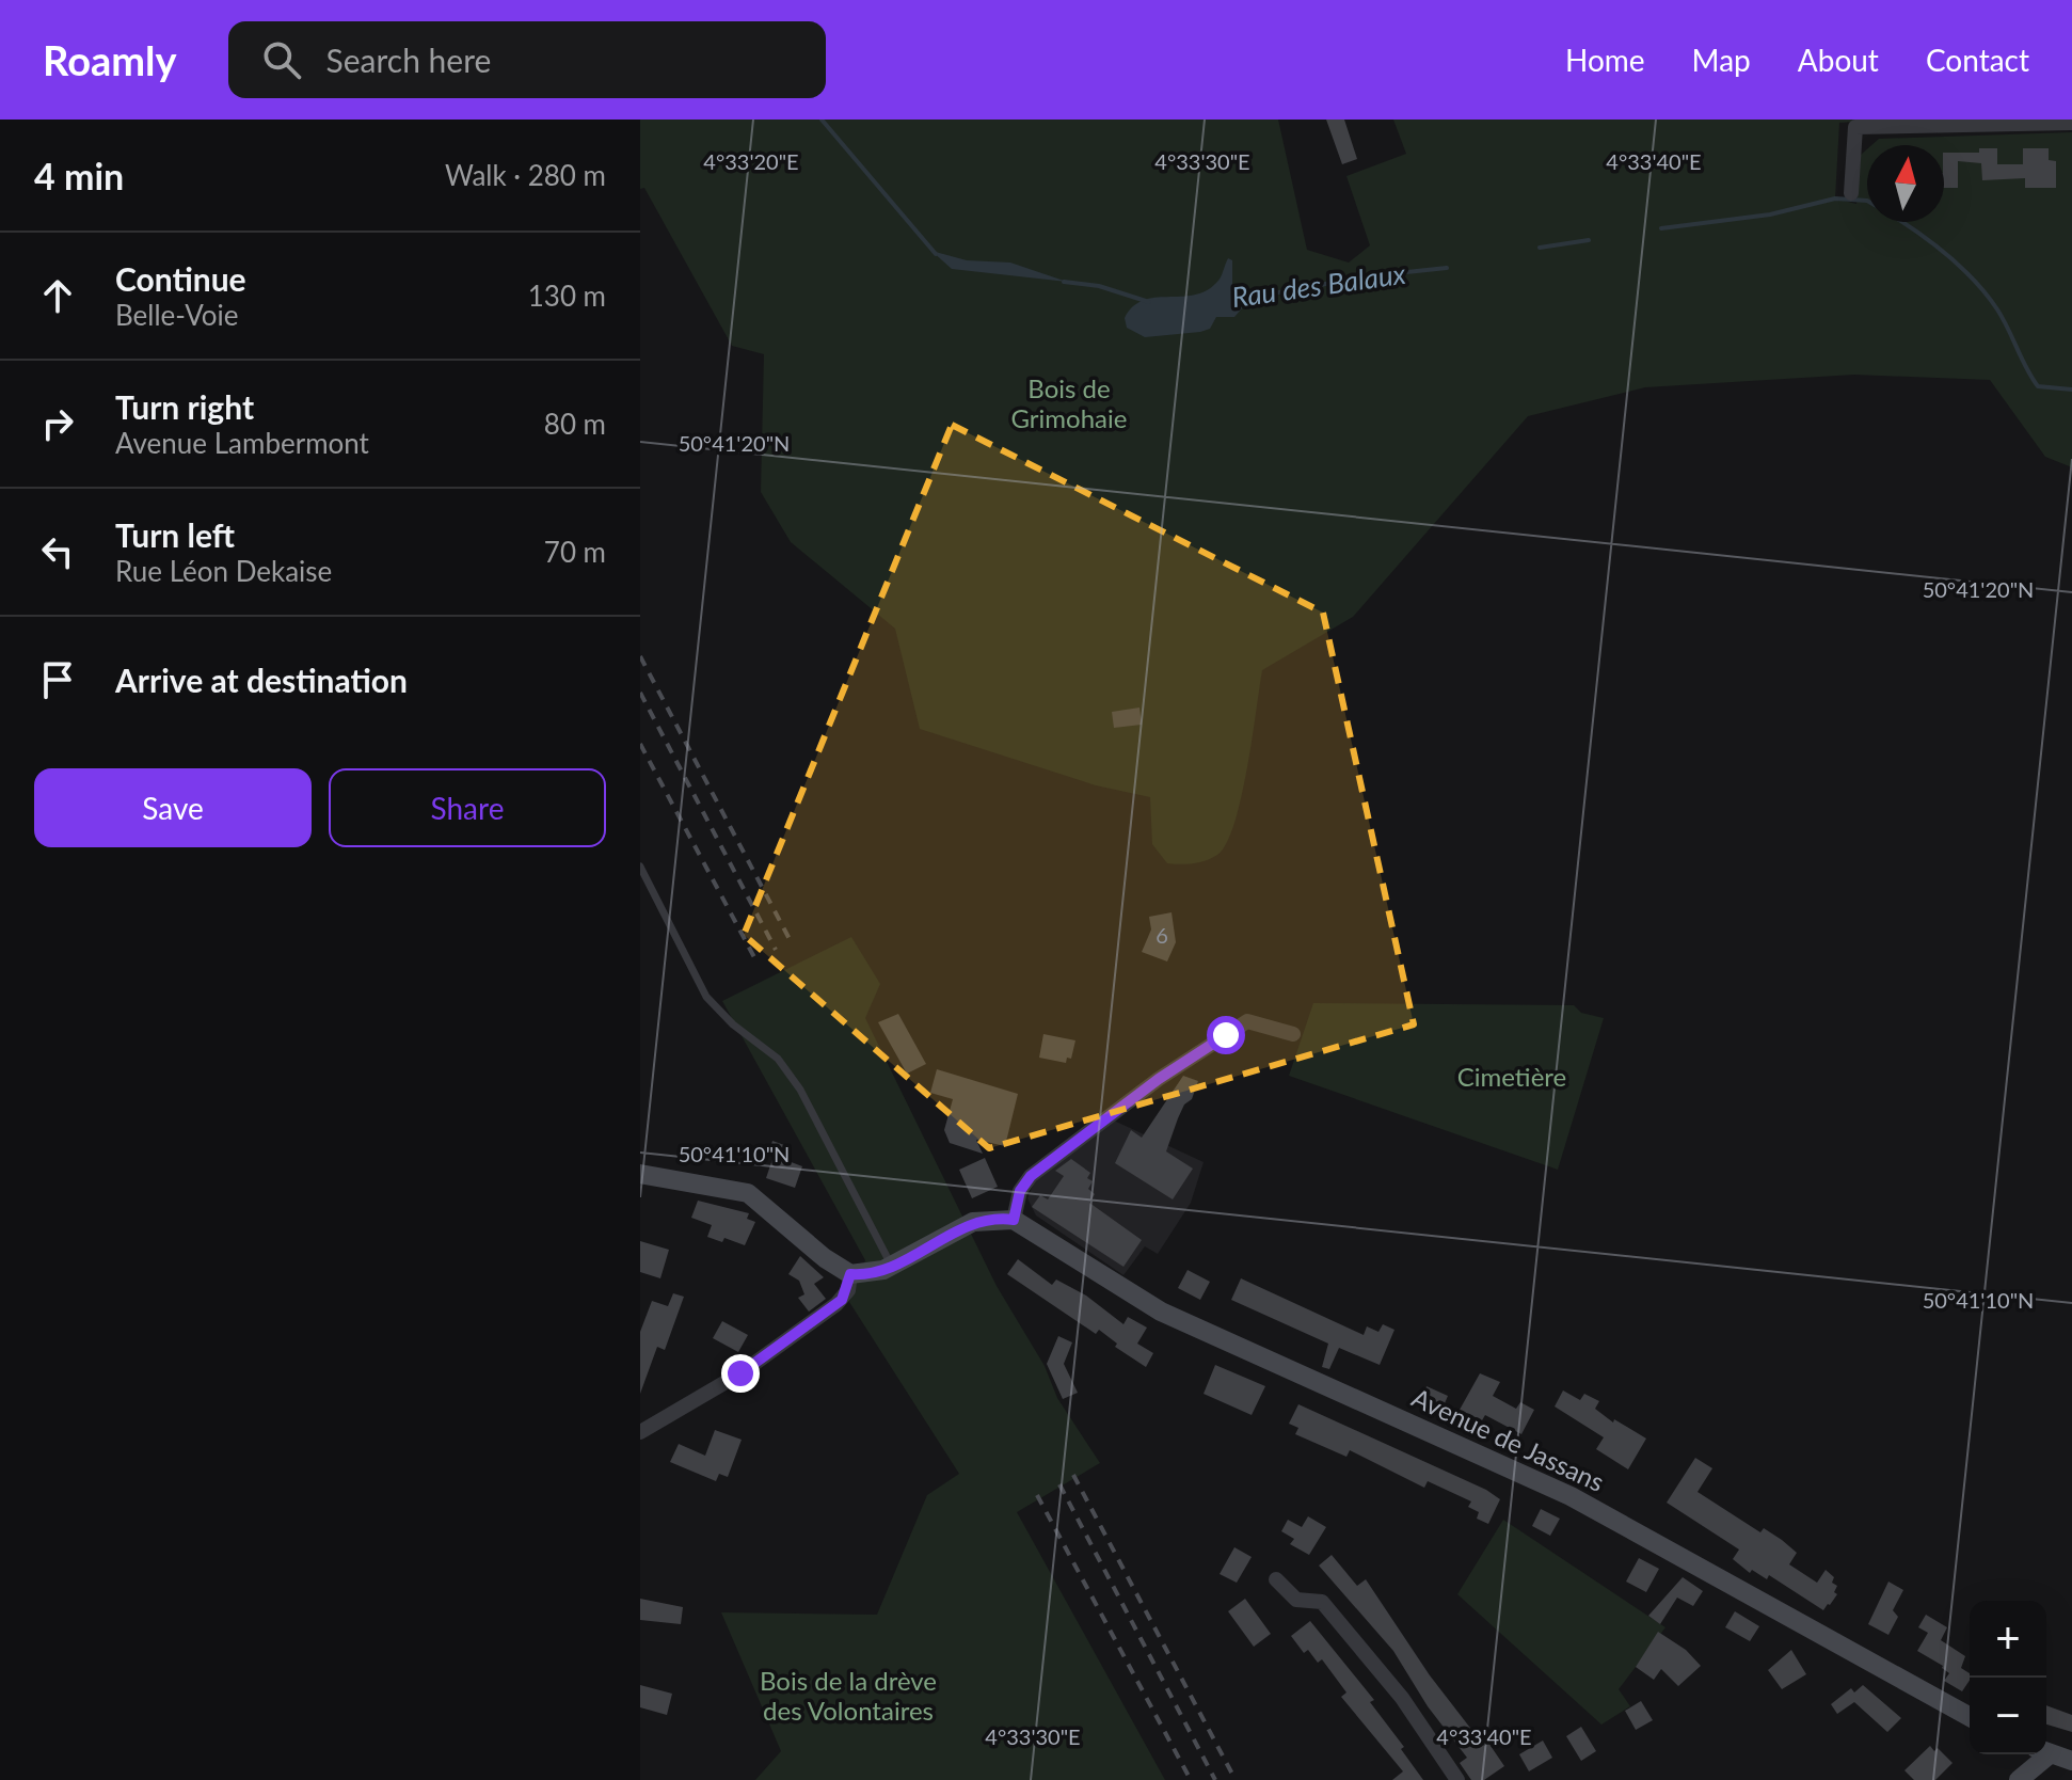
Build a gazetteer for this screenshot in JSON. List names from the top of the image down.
{
  "streets": {
    "street": ["Avenue de Jassans"]
  },
  "water": ["Rau des Balaux"],
  "parks": ["Bois de Grimohaie", "Cimetière", "Bois de la drève des Volontaires"],
  "house_numbers": ["6"],
  "north": "top",
  "page": {
    "header": "Roamly",
    "search": "Search here",
    "nav": [
      "Home",
      "Map",
      "About",
      "Contact"
    ],
    "heading": ["4 min", "Walk · 280 m"],
    "list": [
      ["Continue", "Belle-Voie", "130 m"],
      ["Turn right", "Avenue Lambermont", "80 m"],
      ["Turn left", "Rue Léon Dekaise", "70 m"],
      "Arrive at destination"
    ],
    "buttons": ["Save", "Share"],
    "map_buttons": ["+", "−"]
  },
  "coordinates": [
    "4°33'20\"E",
    "4°33'30\"E",
    "4°33'40\"E",
    "50°41'20\"N",
    "50°41'10\"N"
  ]
}
